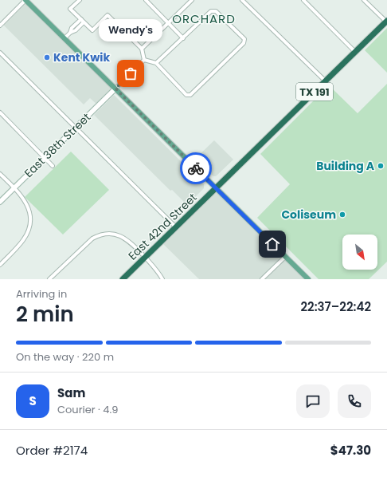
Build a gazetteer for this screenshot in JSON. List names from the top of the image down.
{
  "streets": {
    "highway": ["TX 191", "East 42nd Street"],
    "street": ["East 38th Street"]
  },
  "crossings": [
    ["TX 191", "East 42nd Street"]
  ],
  "districts": ["ORCHARD"],
  "places": [
    "Kent Kwik",
    "Wendy's",
    "Building A",
    "Coliseum"
  ],
  "north": "bottom right",
  "page": {
    "bubble": "Wendy's",
    "heading": ["2 min", "Arriving in", "22:37–22:42"],
    "panel": [
      "Sam",
      "Courier · 4.9",
      "Order #2174",
      "$47.30"
    ],
    "bar": "On the way · 220 m",
    "round": "S"
  }
}
